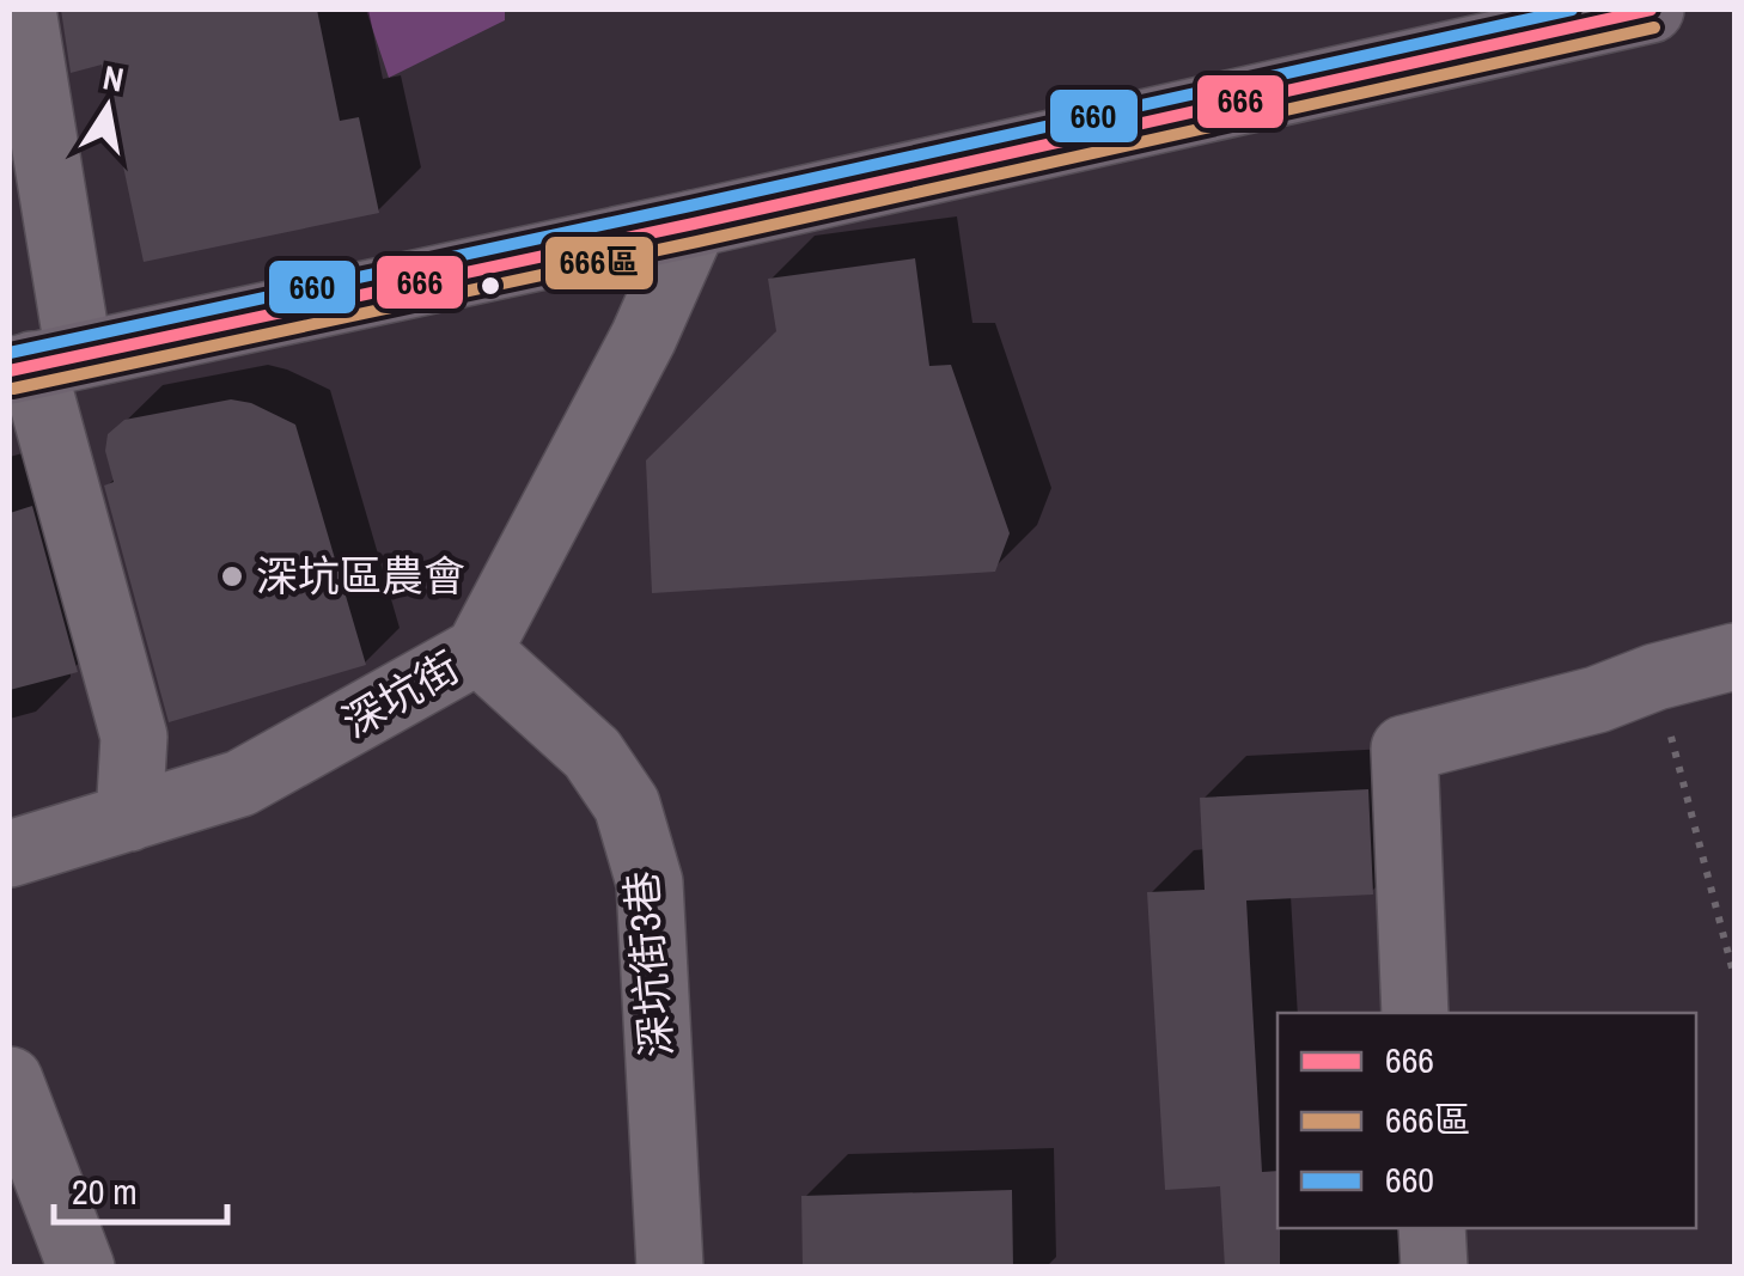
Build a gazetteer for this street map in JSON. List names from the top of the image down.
{
  "streets": {
    "street": ["深坑街", "深坑街3巷"]
  },
  "crossings": [
    ["深坑街", "深坑街3巷"]
  ],
  "places": ["深坑區農會"],
  "lines": ["transit line 666", "transit line 660", "transit line 666區"],
  "legend": ["666", "666區", "660"],
  "scale_bar": "20 m",
  "north": "top"
}
